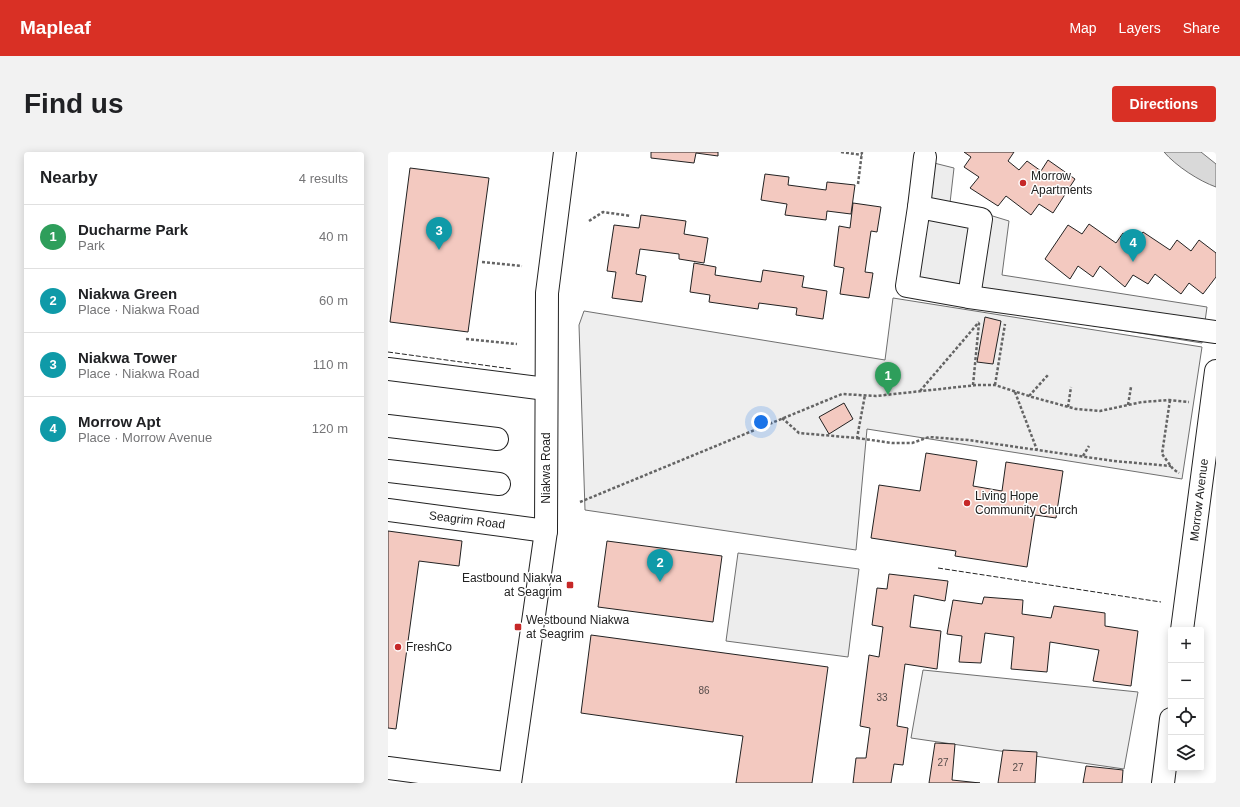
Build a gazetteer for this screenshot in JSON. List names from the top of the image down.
{
  "streets": {
    "street": ["Niakwa Road", "Morrow Avenue", "Seagrim Road"]
  },
  "crossings": [
    ["Niakwa Road", "Seagrim Road"]
  ],
  "places": {
    "other": ["Morrow Apartments", "Living Hope Community Church", "FreshCo"],
    "transit": ["Eastbound Niakwa at Seagrim", "Westbound Niakwa at Seagrim"]
  },
  "house_numbers": [
    "86",
    "33",
    "27",
    "27"
  ],
  "page": {
    "header": "Mapleaf",
    "nav": ["Map", "Layers", "Share"],
    "buttons": "Directions",
    "title": "Find us",
    "heading": ["Nearby", "4 results"],
    "list": [
      {
        "mark": "1",
        "name": "Ducharme Park",
        "note": "Park",
        "value": "40 m"
      },
      {
        "mark": "2",
        "name": "Niakwa Green",
        "note": "Place · Niakwa Road",
        "value": "60 m"
      },
      {
        "mark": "3",
        "name": "Niakwa Tower",
        "note": "Place · Niakwa Road",
        "value": "110 m"
      },
      {
        "mark": "4",
        "name": "Morrow Apt",
        "note": "Place · Morrow Avenue",
        "value": "120 m"
      }
    ],
    "pins": [
      "3",
      "4",
      "1",
      "2"
    ],
    "map_buttons": ["+", "−"]
  }
}
